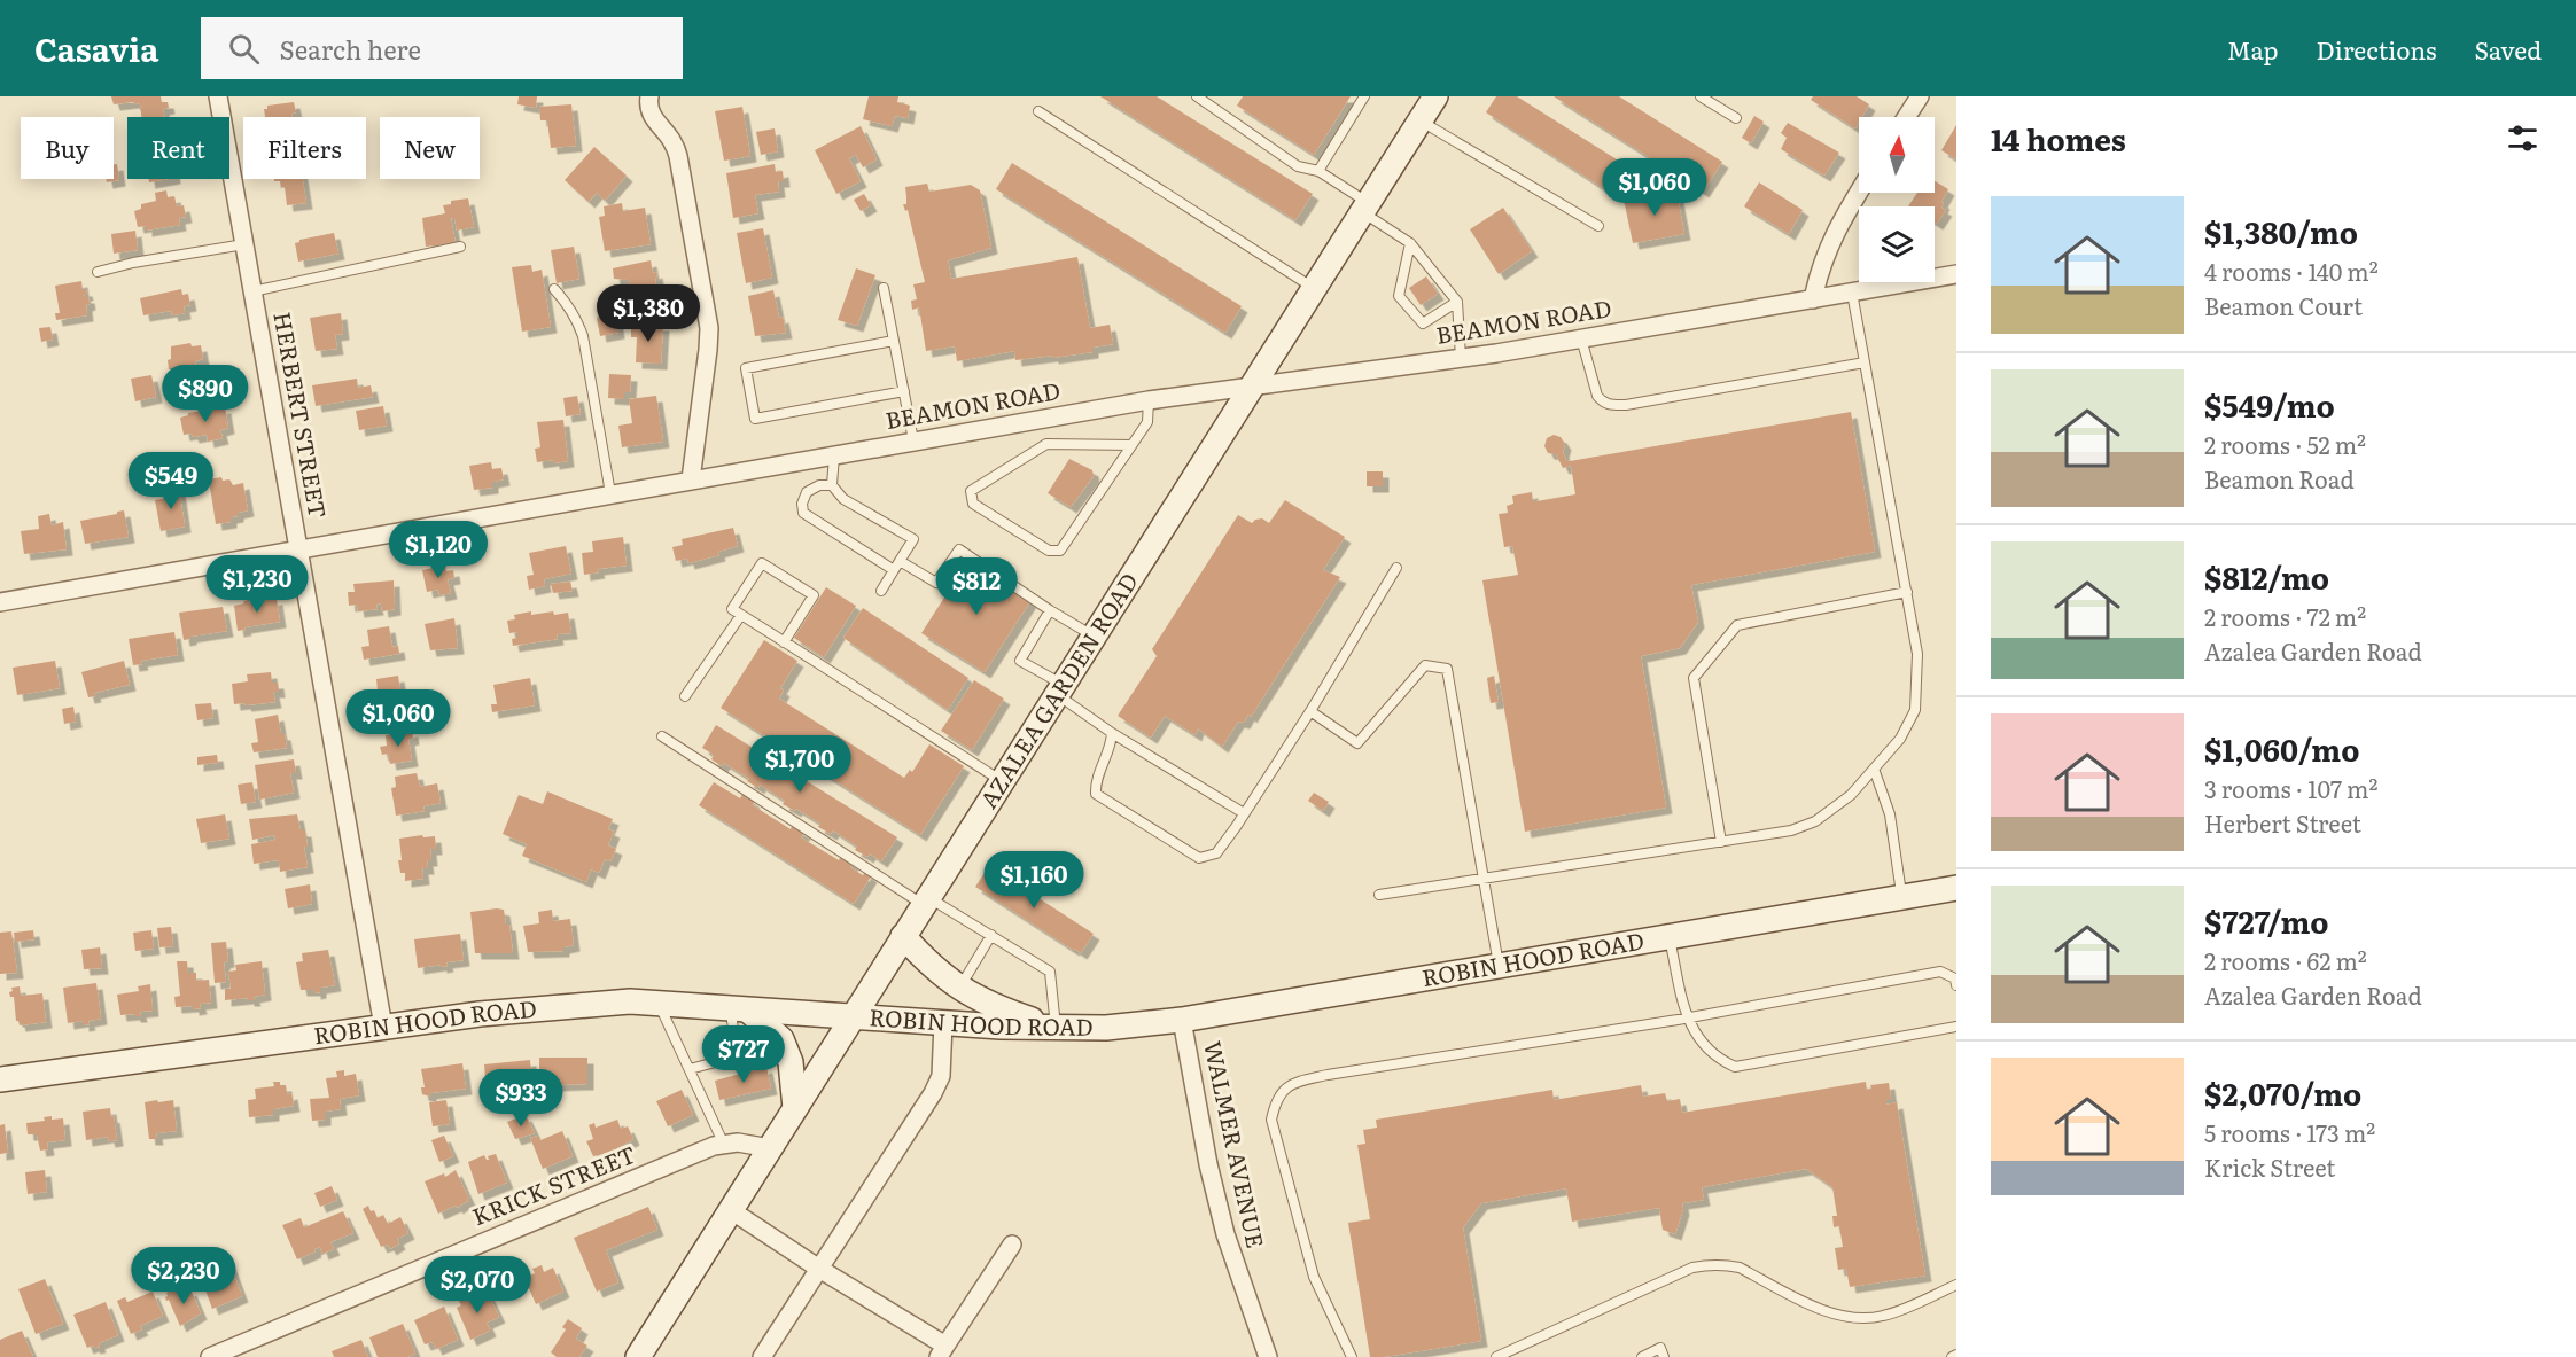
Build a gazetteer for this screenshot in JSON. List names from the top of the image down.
{
  "streets": {
    "street": [
      "BEAMON ROAD",
      "HERBERT STREET",
      "AZALEA GARDEN ROAD",
      "ROBIN HOOD ROAD",
      "WALMER AVENUE",
      "KRICK STREET"
    ]
  },
  "crossings": [
    ["BEAMON ROAD", "HERBERT STREET"],
    ["BEAMON ROAD", "AZALEA GARDEN ROAD"],
    ["HERBERT STREET", "ROBIN HOOD ROAD"],
    ["AZALEA GARDEN ROAD", "ROBIN HOOD ROAD"],
    ["AZALEA GARDEN ROAD", "KRICK STREET"],
    ["ROBIN HOOD ROAD", "WALMER AVENUE"]
  ],
  "north": "top",
  "page": {
    "header": "Casavia",
    "search": "Search here",
    "nav": ["Map", "Directions", "Saved"],
    "heading": "14 homes",
    "chip": [
      "Buy",
      "Rent",
      "Filters",
      "New"
    ],
    "price": [
      "$1,060",
      "$1,380",
      "$890",
      "$549",
      "$1,120",
      "$1,230",
      "$812",
      "$1,060",
      "$1,700",
      "$1,160",
      "$727",
      "$933",
      "$2,230",
      "$2,070"
    ],
    "list": [
      {
        "name": "$1,380/mo",
        "note": "4 rooms · 140 m² · Beamon Court"
      },
      {
        "name": "$549/mo",
        "note": "2 rooms · 52 m² · Beamon Road"
      },
      {
        "name": "$812/mo",
        "note": "2 rooms · 72 m² · Azalea Garden Road"
      },
      {
        "name": "$1,060/mo",
        "note": "3 rooms · 107 m² · Herbert Street"
      },
      {
        "name": "$727/mo",
        "note": "2 rooms · 62 m² · Azalea Garden Road"
      },
      {
        "name": "$2,070/mo",
        "note": "5 rooms · 173 m² · Krick Street"
      }
    ]
  }
}
